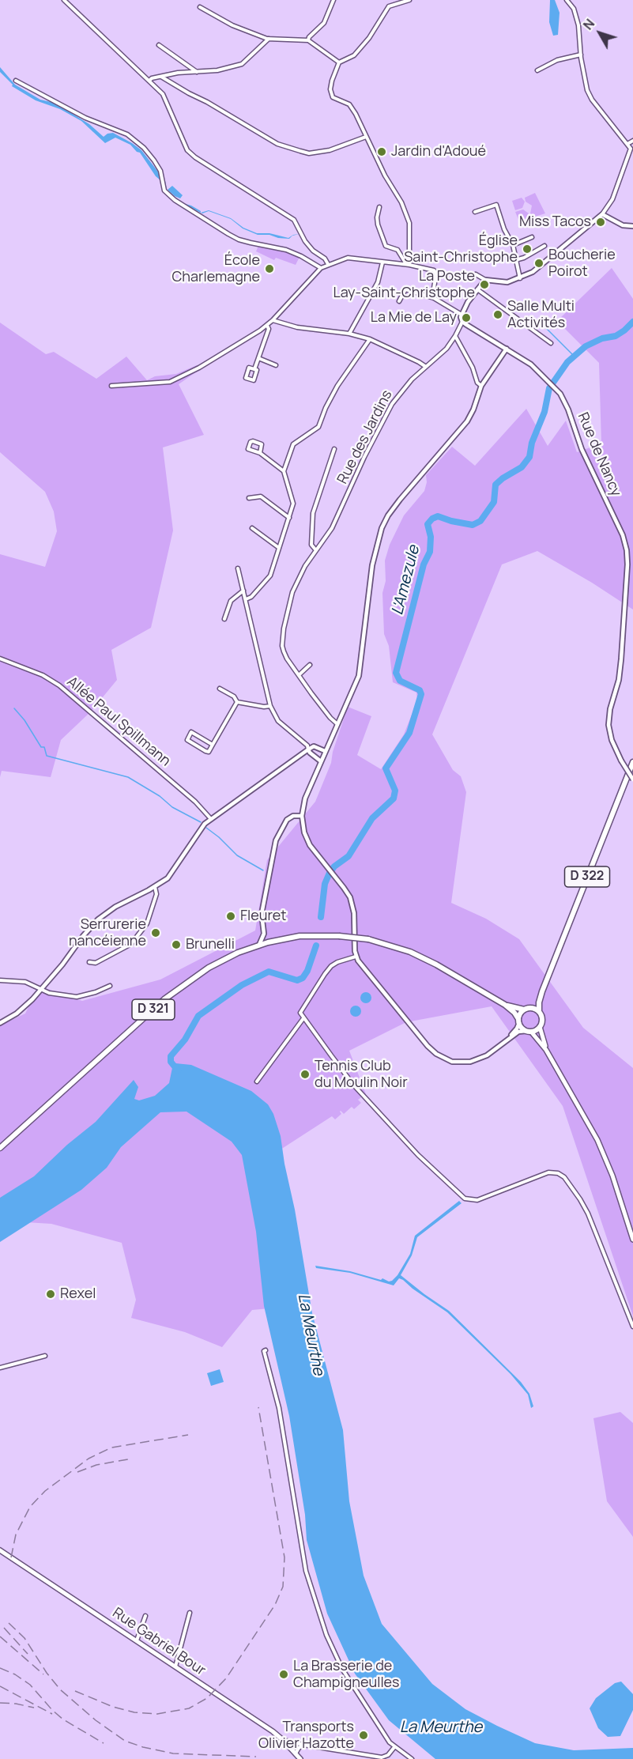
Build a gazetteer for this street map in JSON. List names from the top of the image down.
{
  "streets": {
    "main road": ["D 322", "D 321", "Rue Gabriel Bour"],
    "street": ["Rue des Jardins", "Rue de Nancy", "Allée Paul Spillmann"]
  },
  "crossings": [
    ["Rue des Jardins", "Rue de Nancy"],
    ["D 322", "D 321"]
  ],
  "water": ["L'Amezule", "La Meurthe"],
  "places": [
    "Jardin d'Adoué",
    "Miss Tacos",
    "Église Saint-Christophe",
    "Boucherie Poirot",
    "École Charlemagne",
    "La Poste Lay-Saint-Christophe",
    "Salle Multi Activités",
    "La Mie de Lay",
    "Fleuret",
    "Serrurerie nancéienne",
    "Brunelli",
    "Tennis Club du Moulin Noir",
    "Rexel",
    "La Brasserie de Champigneulles",
    "Transports Olivier Hazotte"
  ],
  "north": "top left"
}
